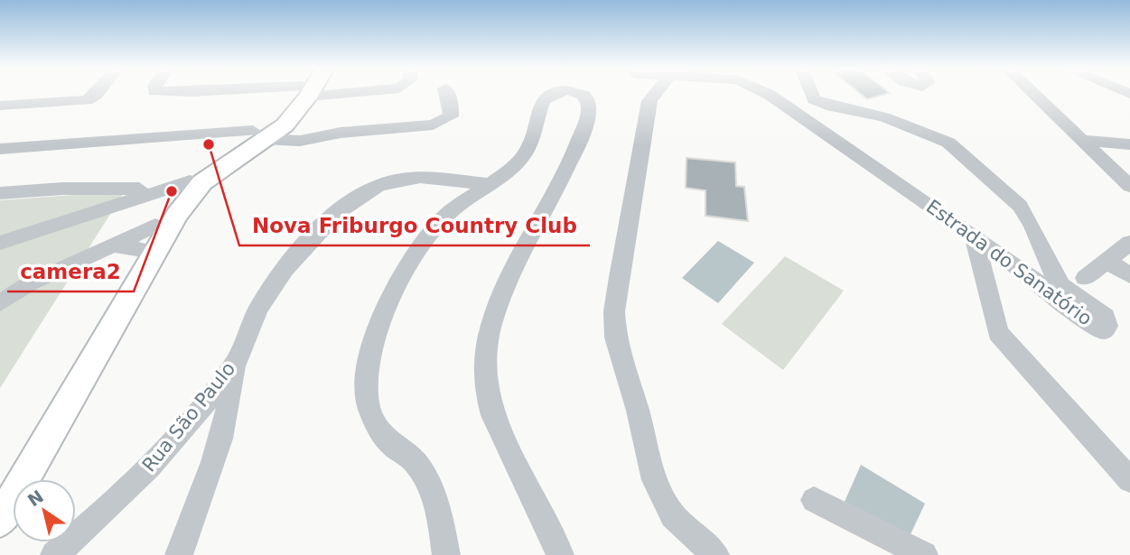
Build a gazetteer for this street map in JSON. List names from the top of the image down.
{
  "streets": {
    "street": ["Estrada do Sanatório", "Rua São Paulo"]
  },
  "places": ["Nova Friburgo Country Club", "camera2"],
  "north": "top left"
}
